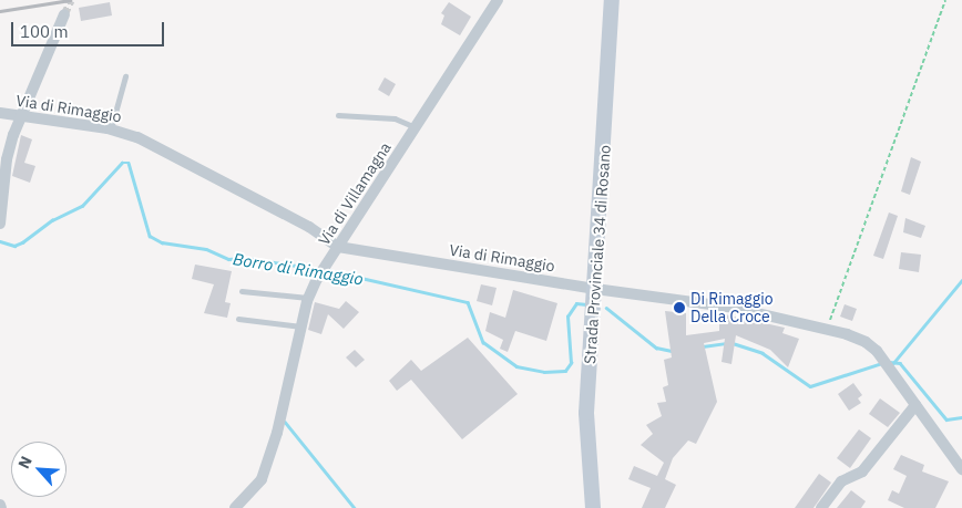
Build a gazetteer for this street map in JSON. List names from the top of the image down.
{
  "streets": {
    "main road": ["Strada Provinciale 34 di Rosano"],
    "street": ["Via di Rimaggio", "Via di Villamagna"]
  },
  "crossings": [
    ["Via di Rimaggio", "Via di Villamagna"],
    ["Via di Rimaggio", "Strada Provinciale 34 di Rosano"]
  ],
  "water": ["Borro di Rimaggio"],
  "places": ["Di Rimaggio Della Croce"],
  "scale_bar": "100 m",
  "north": "top left"
}
